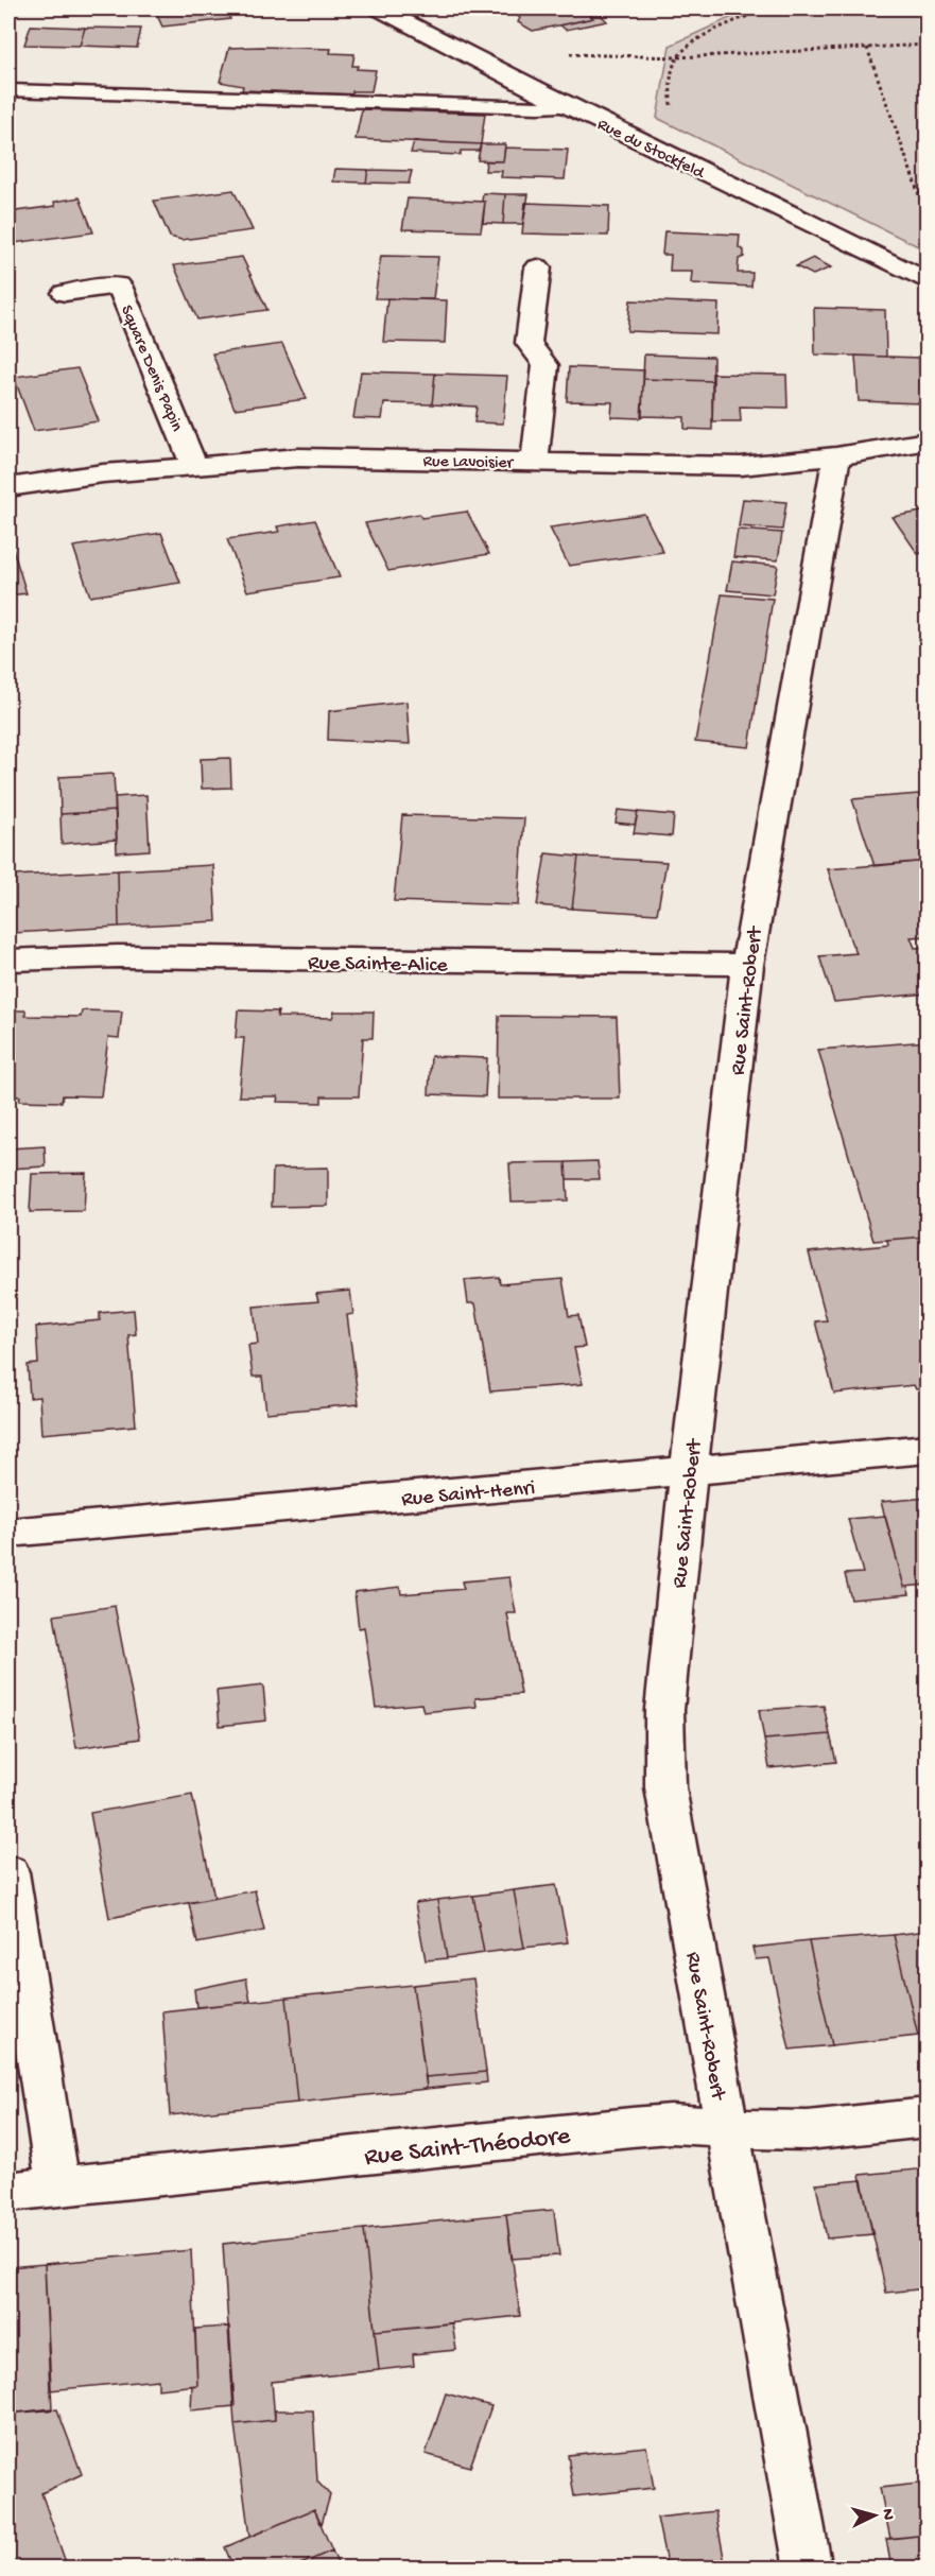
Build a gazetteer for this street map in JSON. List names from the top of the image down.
{
  "streets": {
    "street": [
      "Rue du Stockfeld",
      "Square Denis Papin",
      "Rue Lavoisier",
      "Rue Sainte-Alice",
      "Rue Saint-Robert",
      "Rue Saint-Henri",
      "Rue Saint-Théodore"
    ]
  },
  "crossings": [
    ["Square Denis Papin", "Rue Lavoisier"],
    ["Rue Lavoisier", "Rue Saint-Robert"],
    ["Rue Sainte-Alice", "Rue Saint-Robert"],
    ["Rue Saint-Robert", "Rue Saint-Henri"],
    ["Rue Saint-Robert", "Rue Saint-Théodore"]
  ],
  "north": "right"
}
